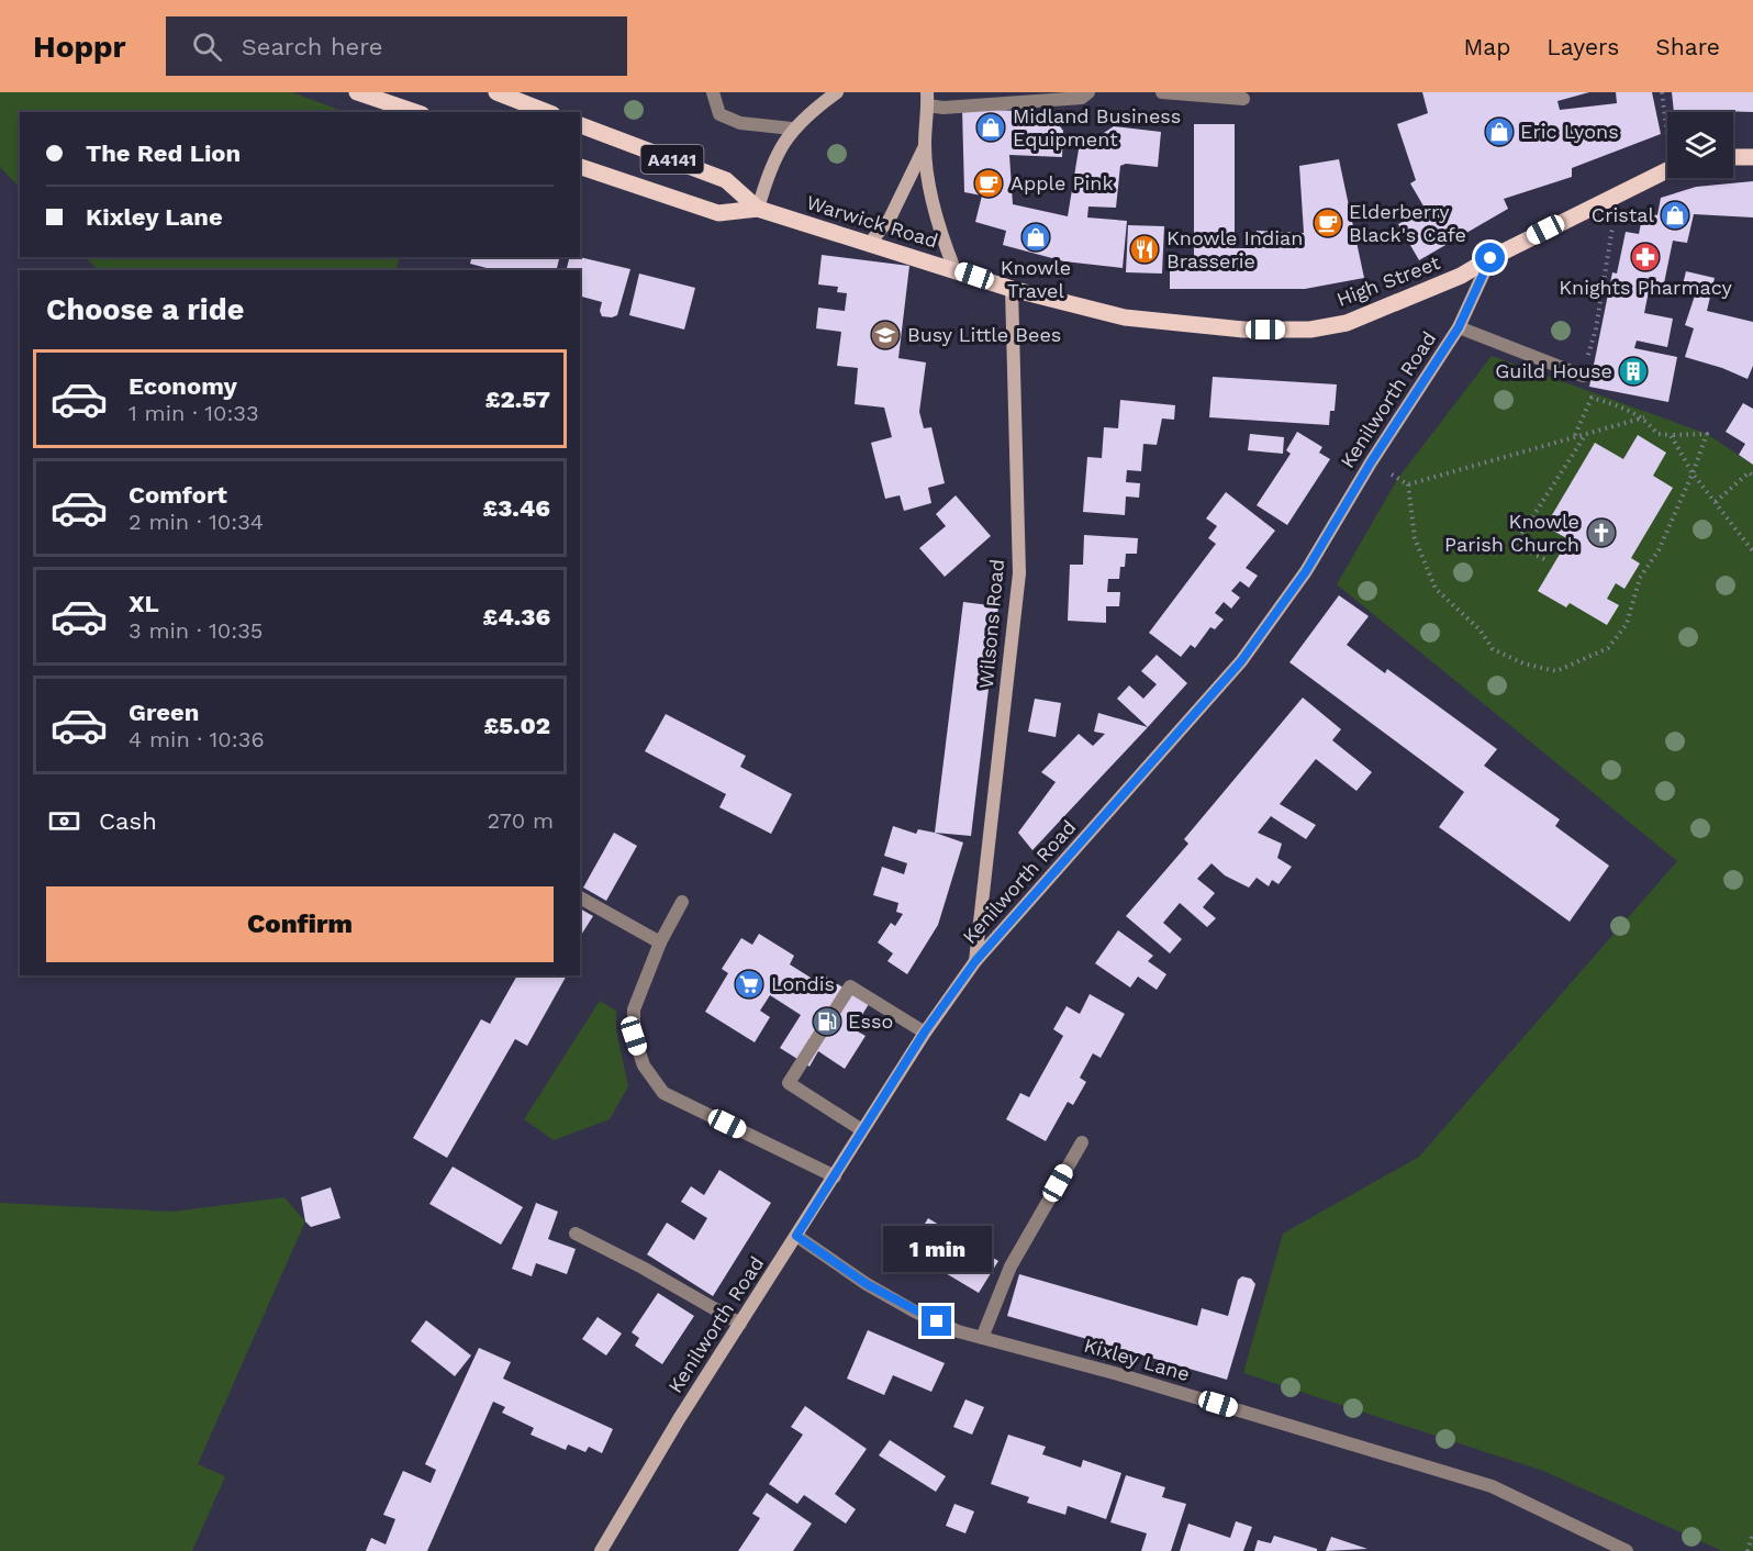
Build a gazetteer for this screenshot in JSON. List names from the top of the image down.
{
  "streets": {
    "main road": [
      "A4141",
      "Warwick Road",
      "High Street",
      "Kenilworth Road",
      "Wilsons Road"
    ],
    "street": ["Kixley Lane"]
  },
  "crossings": [
    ["Warwick Road", "High Street"],
    ["Warwick Road", "Wilsons Road"],
    ["High Street", "Kenilworth Road"],
    ["High Street", "Wilsons Road"],
    ["Kenilworth Road", "Wilsons Road"],
    ["Kenilworth Road", "Kixley Lane"]
  ],
  "places": {
    "shop": [
      "Midland Business Equipment",
      "Eric Lyons",
      "Cristal",
      "Knowle Travel"
    ],
    "cafe": ["Apple Pink", "Elderberry Black's Cafe"],
    "restaurant": ["Knowle Indian Brasserie"],
    "pharmacy": ["Knights Pharmacy"],
    "school or university": ["Busy Little Bees"],
    "building": ["Guild House"],
    "church": ["Knowle Parish Church"],
    "supermarket": ["Londis"],
    "fuel station": ["Esso"]
  },
  "page": {
    "header": "Hoppr",
    "search": "Search here",
    "nav": ["Map", "Layers", "Share"],
    "banner": ["The Red Lion", "Kixley Lane"],
    "heading": "Choose a ride",
    "list": [
      {
        "name": "Economy",
        "note": "1 min · 10:33",
        "value": "£2.57"
      },
      {
        "name": "Comfort",
        "note": "2 min · 10:34",
        "value": "£3.46"
      },
      {
        "name": "XL",
        "note": "3 min · 10:35",
        "value": "£4.36"
      },
      {
        "name": "Green",
        "note": "4 min · 10:36",
        "value": "£5.02"
      }
    ],
    "pay": ["Cash", "270 m"],
    "buttons": "Confirm",
    "bubble": "1 min"
  }
}
